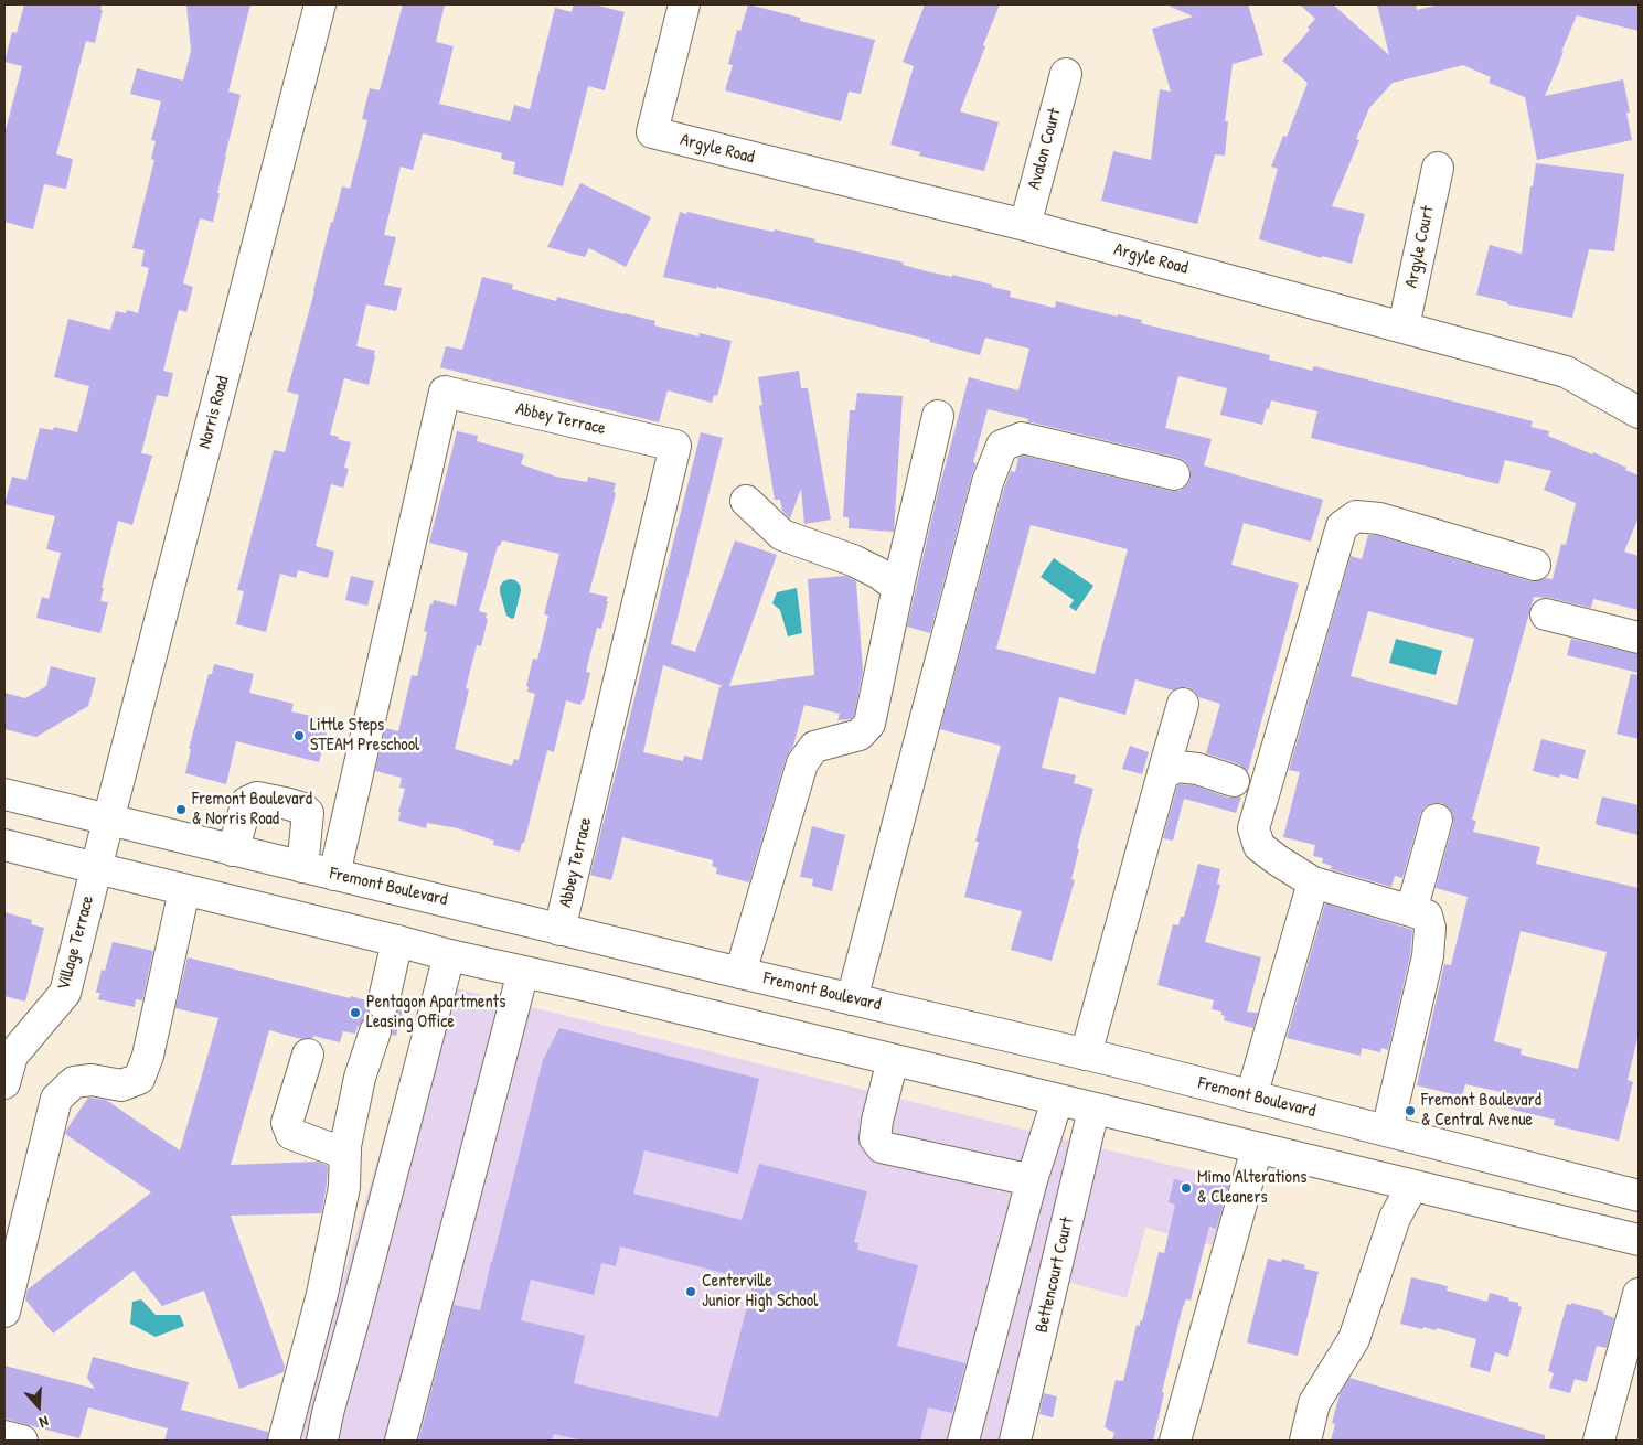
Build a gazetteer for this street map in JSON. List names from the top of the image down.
{
  "streets": {
    "street": [
      "Argyle Road",
      "Avalon Court",
      "Argyle Court",
      "Norris Road",
      "Abbey Terrace",
      "Fremont Boulevard",
      "Village Terrace",
      "Bettencourt Court"
    ]
  },
  "crossings": [
    ["Argyle Road", "Avalon Court"],
    ["Argyle Road", "Argyle Court"],
    ["Norris Road", "Fremont Boulevard"],
    ["Norris Road", "Village Terrace"],
    ["Abbey Terrace", "Fremont Boulevard"],
    ["Fremont Boulevard", "Village Terrace"]
  ],
  "places": [
    "Little Steps STEAM Preschool",
    "Fremont Boulevard & Norris Road",
    "Pentagon Apartments Leasing Office",
    "Fremont Boulevard & Central Avenue",
    "Mimo Alterations & Cleaners",
    "Centerville Junior High School"
  ],
  "north": "bottom"
}
